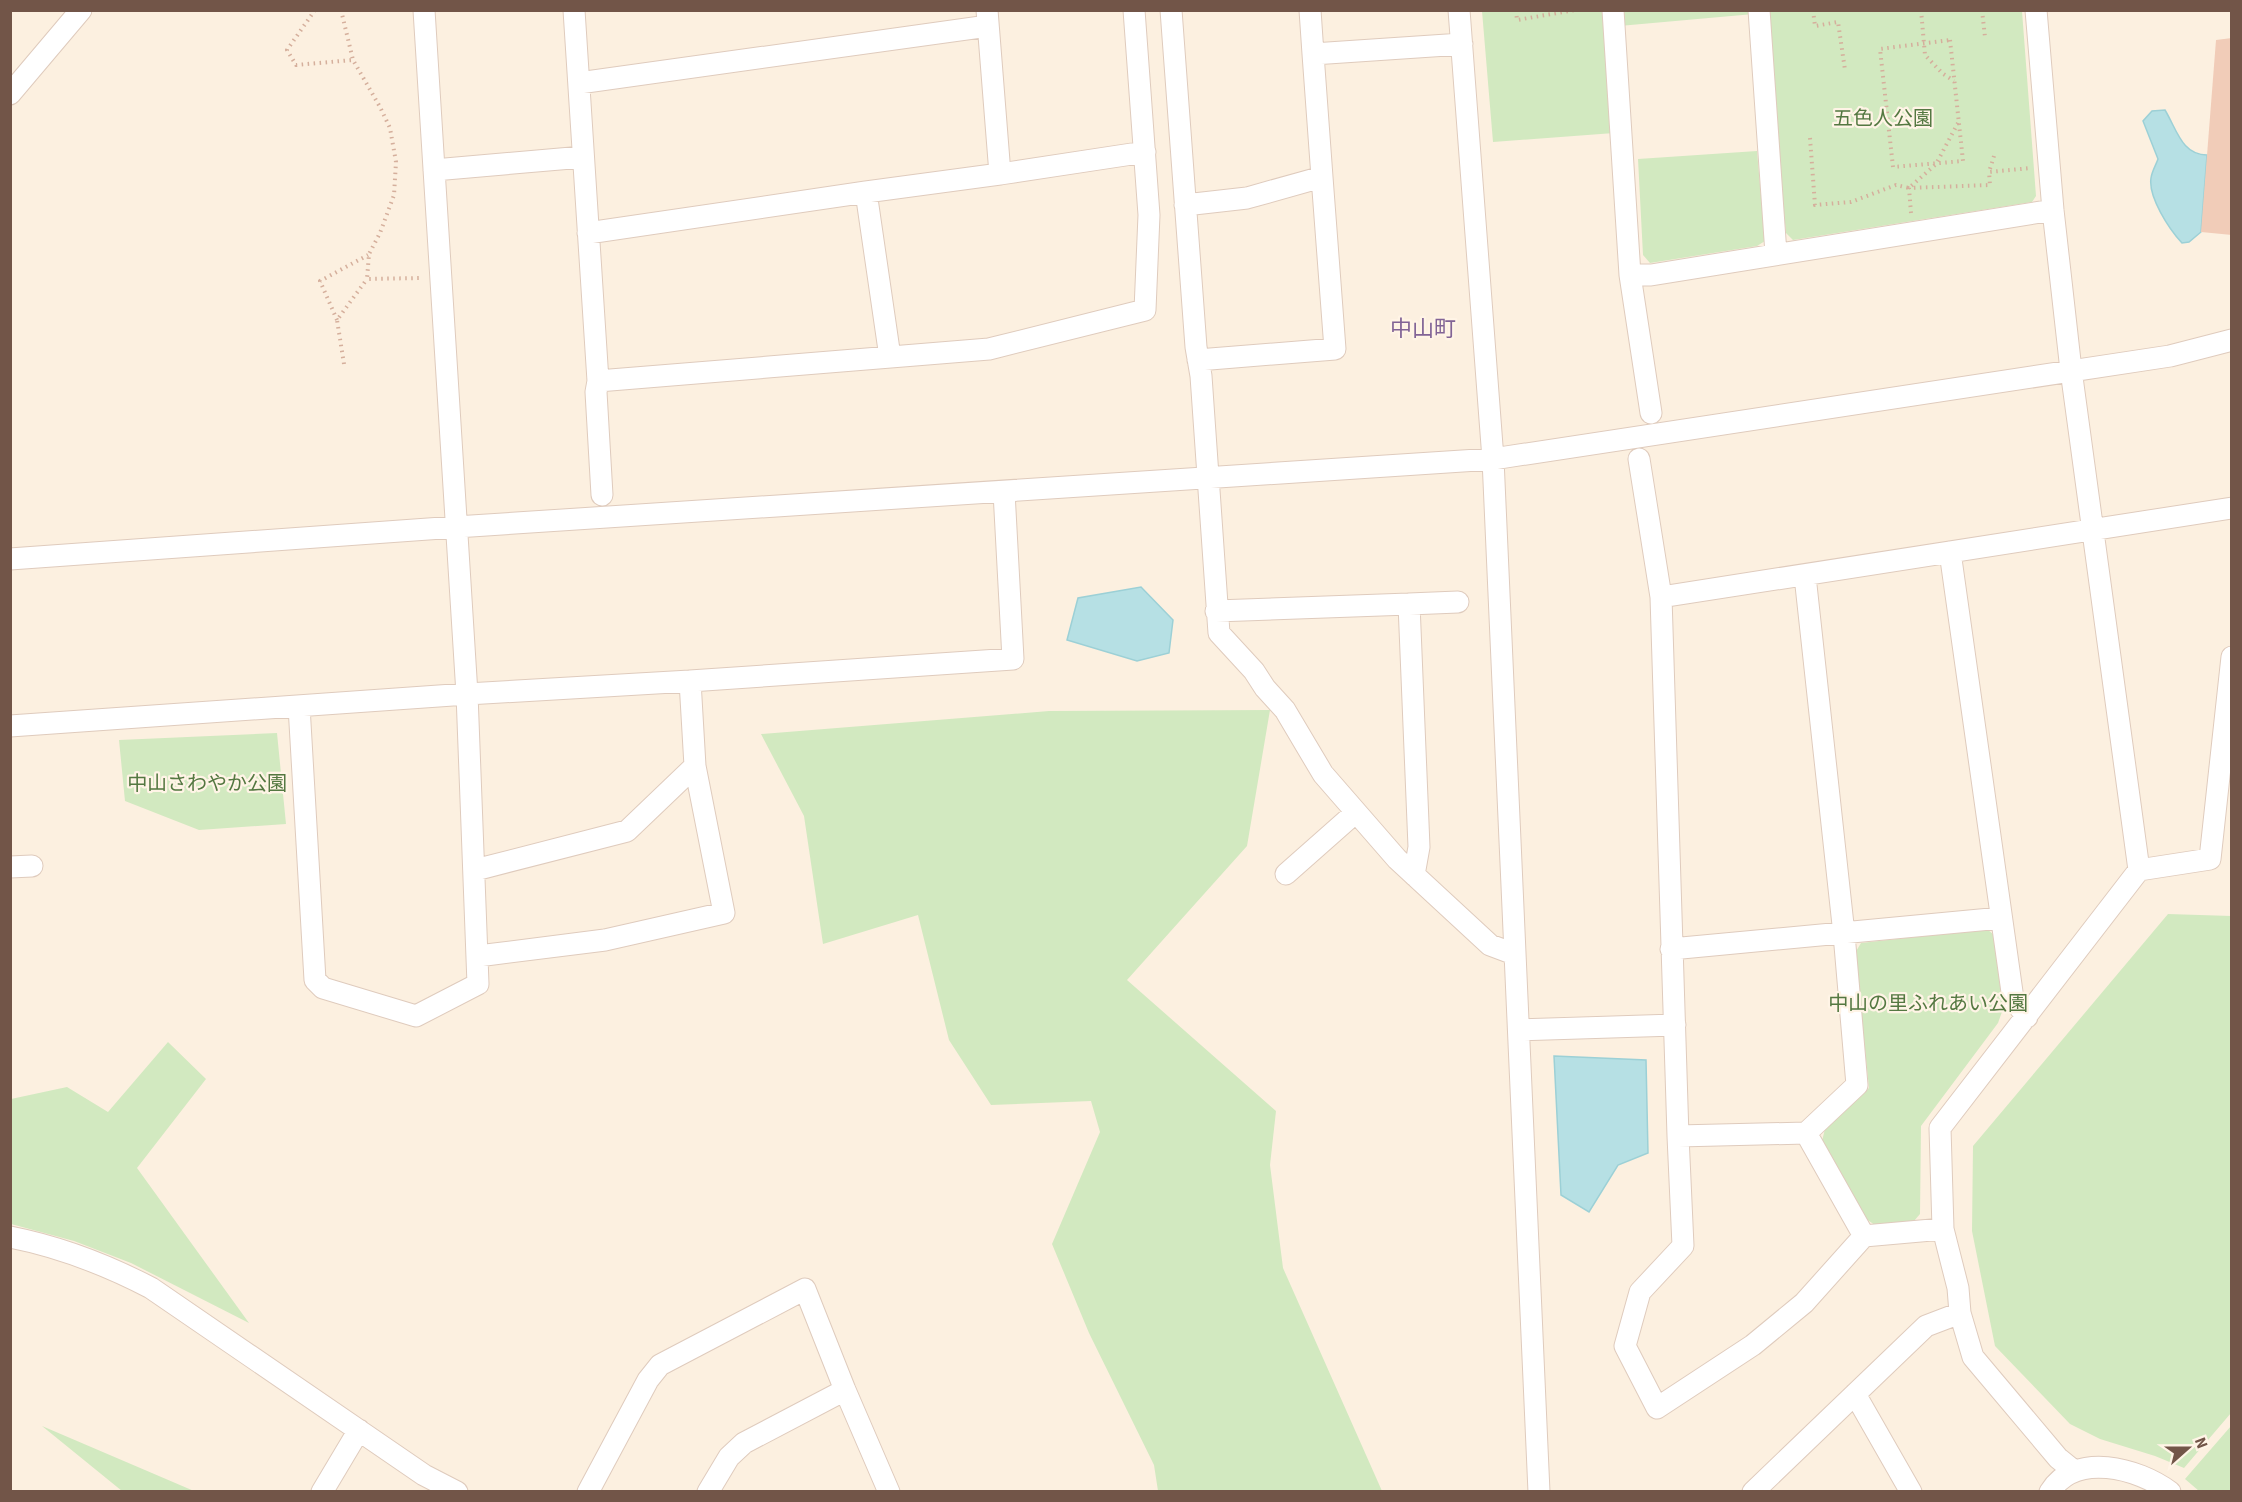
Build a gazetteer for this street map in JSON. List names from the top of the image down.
{
  "districts": ["中山町"],
  "parks": ["五色人公園", "中山さわやか公園", "中山の里ふれあい公園"],
  "north": "right"
}
